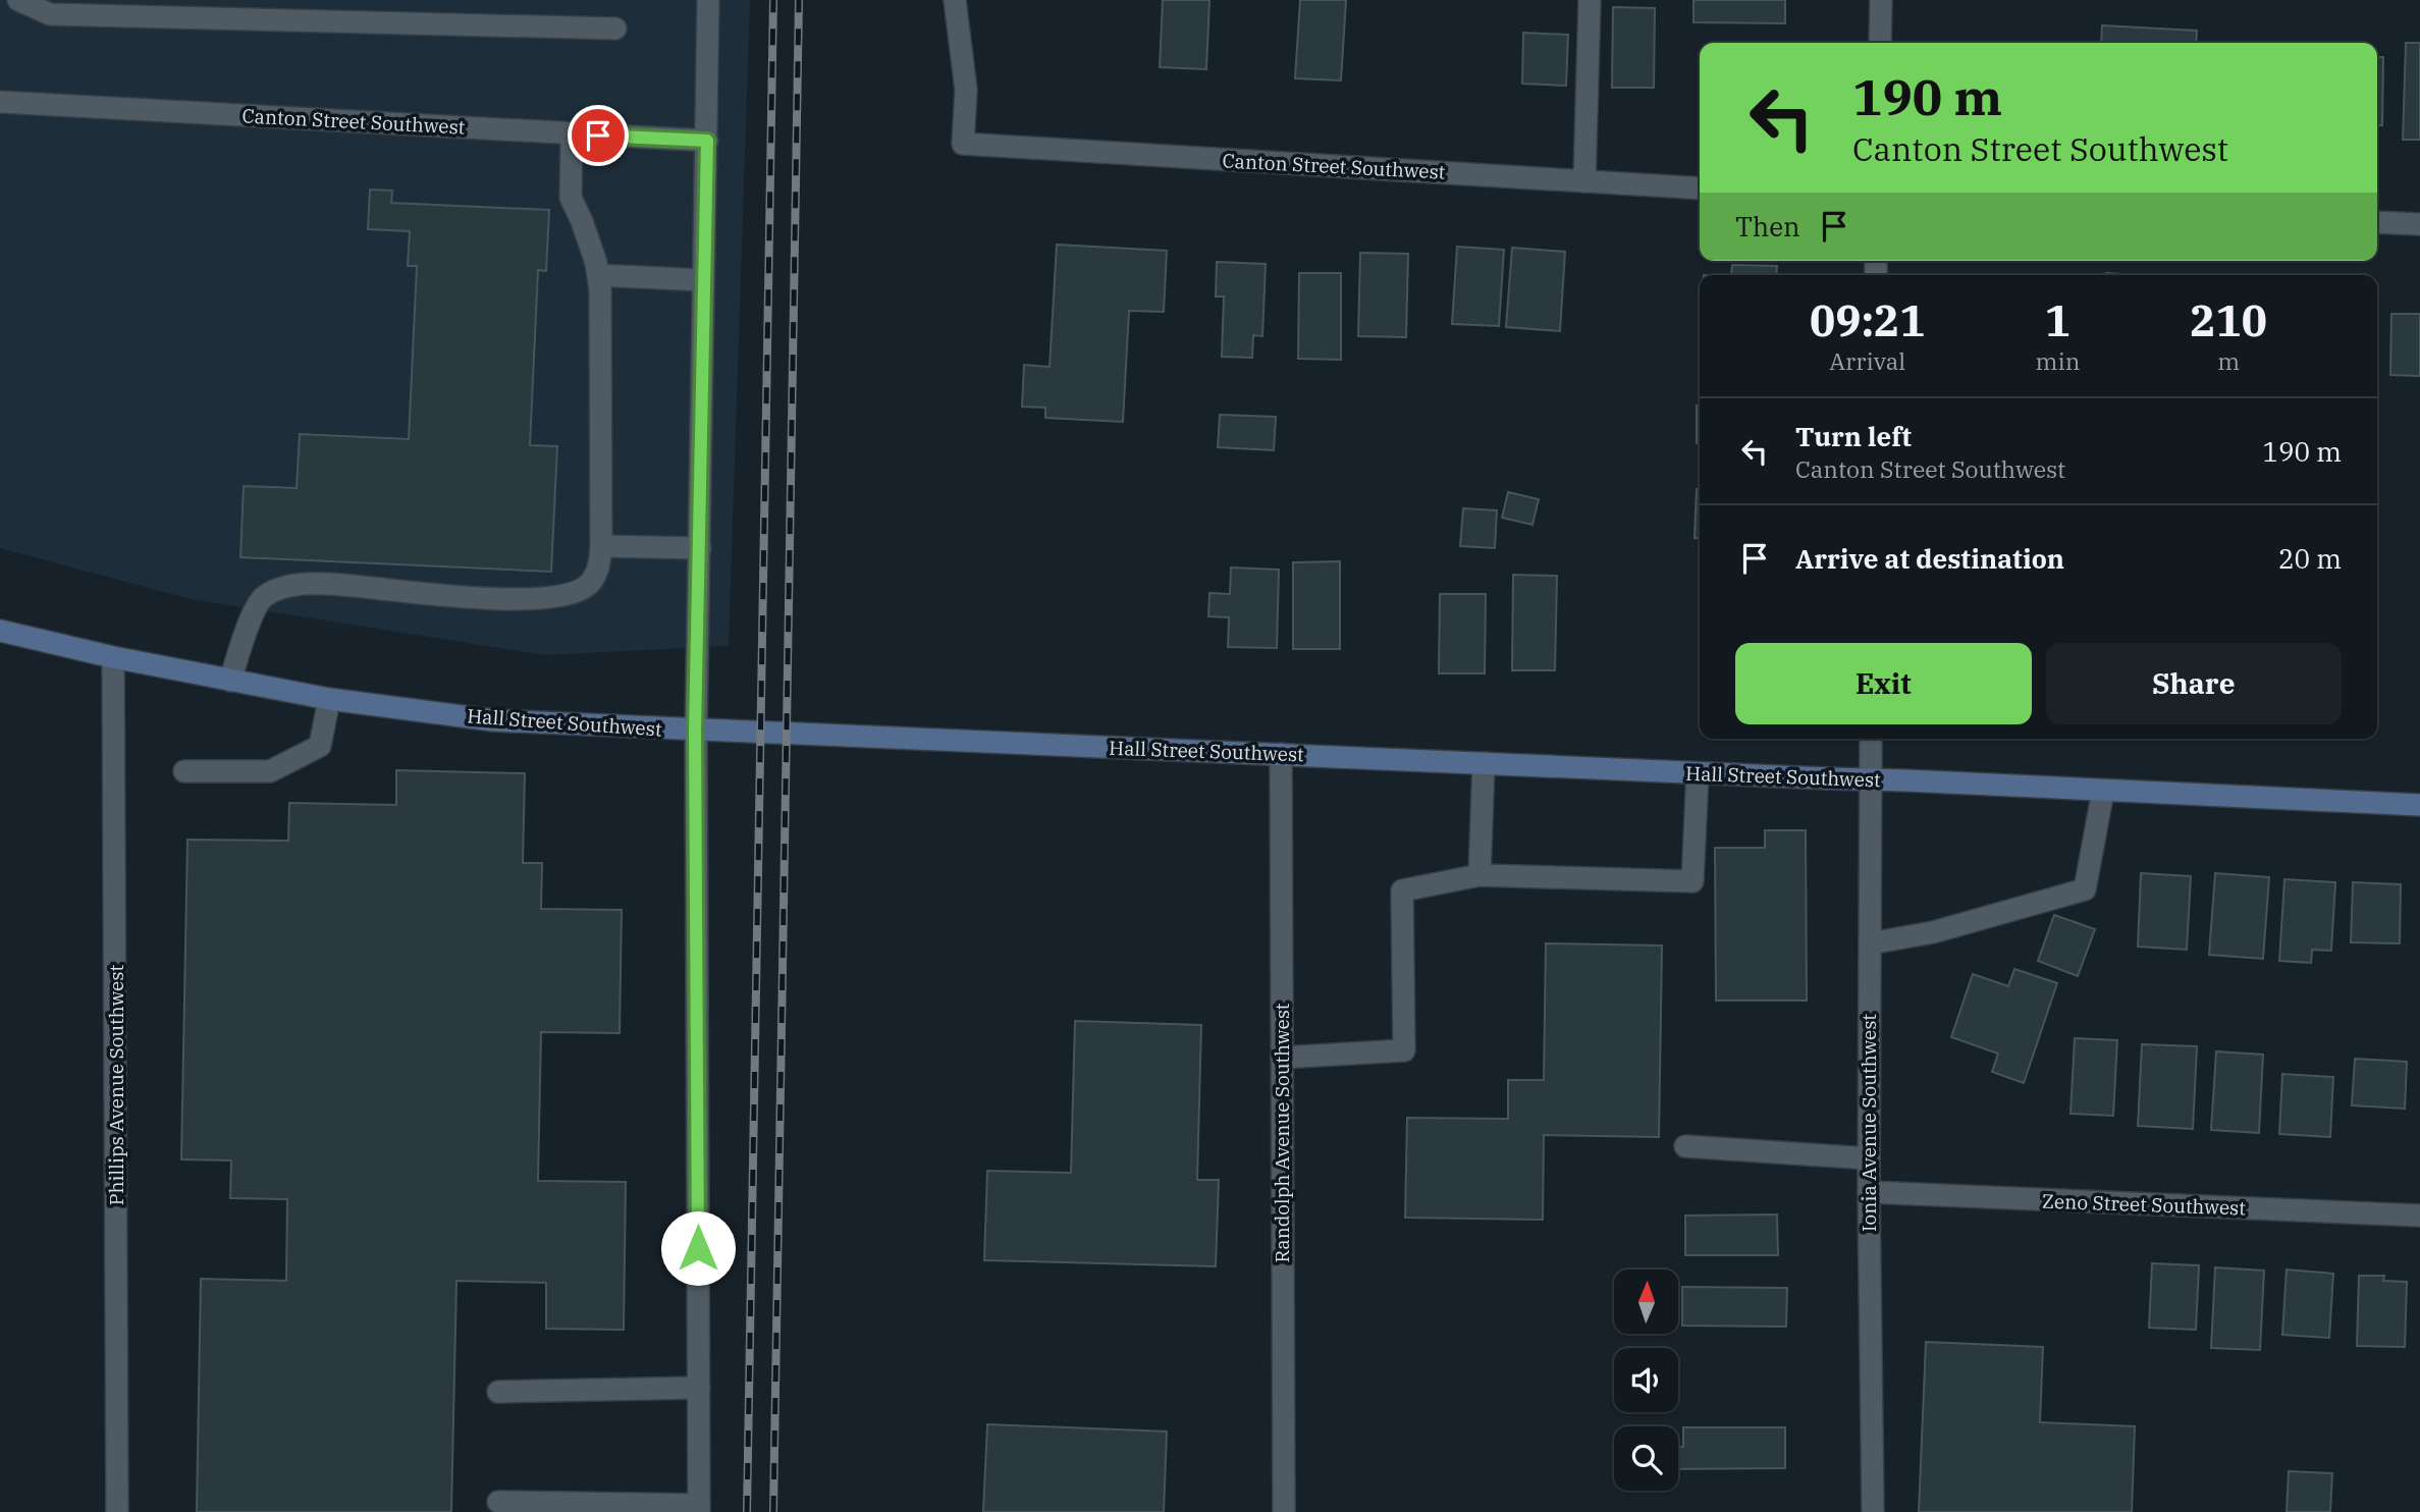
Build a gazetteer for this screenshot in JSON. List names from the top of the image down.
{
  "streets": {
    "main road": ["Hall Street Southwest"],
    "street": [
      "Canton Street Southwest",
      "Phillips Avenue Southwest",
      "Ionia Avenue Southwest",
      "Randolph Avenue Southwest",
      "Zeno Street Southwest"
    ]
  },
  "crossings": [
    ["Hall Street Southwest", "Phillips Avenue Southwest"],
    ["Hall Street Southwest", "Ionia Avenue Southwest"],
    ["Hall Street Southwest", "Randolph Avenue Southwest"],
    ["Ionia Avenue Southwest", "Zeno Street Southwest"]
  ],
  "north": "top",
  "page": {
    "turn": ["190 m", "Canton Street Southwest"],
    "then": "Then",
    "eta": [
      "09:21",
      "Arrival",
      "1",
      "min",
      "210",
      "m"
    ],
    "list": [
      {
        "name": "Turn left",
        "note": "Canton Street Southwest",
        "value": "190 m"
      },
      {
        "name": "Arrive at destination",
        "value": "20 m"
      }
    ],
    "buttons": ["Exit", "Share"]
  }
}
